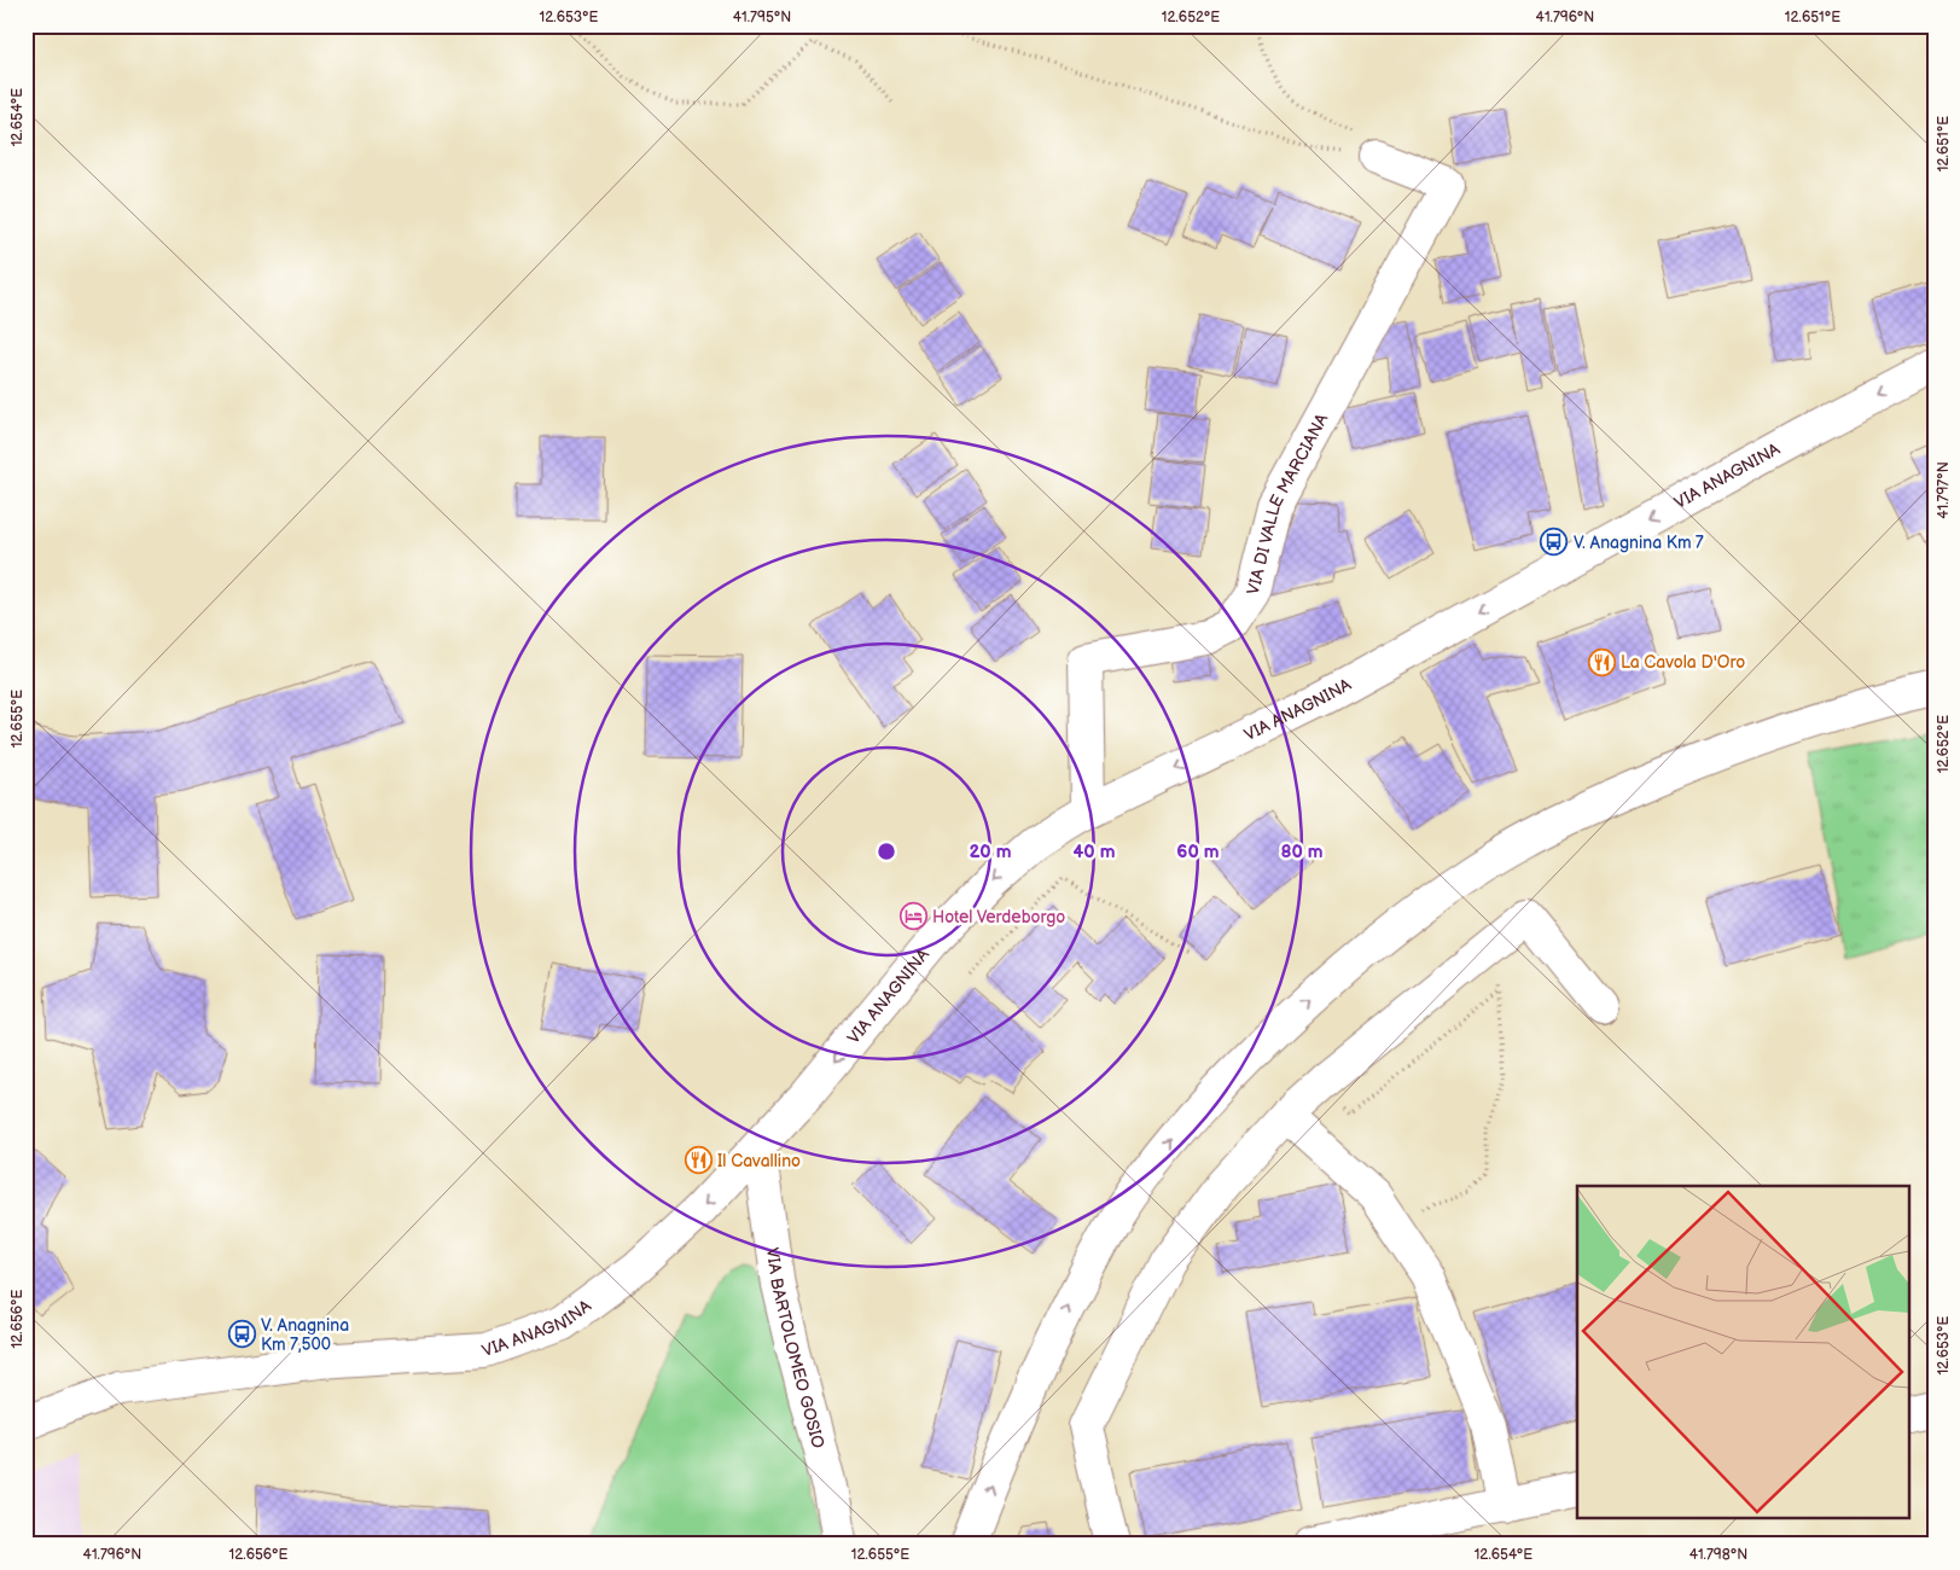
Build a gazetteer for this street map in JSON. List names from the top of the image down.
{
  "streets": {
    "main road": ["VIA ANAGNINA", "VIA DI VALLE MARCIANA", "VIA BARTOLOMEO GOSIO"]
  },
  "crossings": [
    ["VIA ANAGNINA", "VIA DI VALLE MARCIANA"],
    ["VIA ANAGNINA", "VIA BARTOLOMEO GOSIO"]
  ],
  "places": {
    "bus stop": ["V. Anagnina Km 7", "V. Anagnina Km 7,500"],
    "restaurant": ["La Cavola D'Oro", "Il Cavallino"],
    "hotel": ["Hotel Verdeborgo"]
  },
  "coordinates": [
    "12.653°E",
    "41.795°N",
    "12.652°E",
    "41.796°N",
    "12.651°E",
    "12.654°E",
    "41.797°N",
    "12.655°E",
    "12.656°E",
    "41.798°N"
  ],
  "rings": [
    "20 m",
    "40 m",
    "60 m",
    "80 m"
  ]
}
